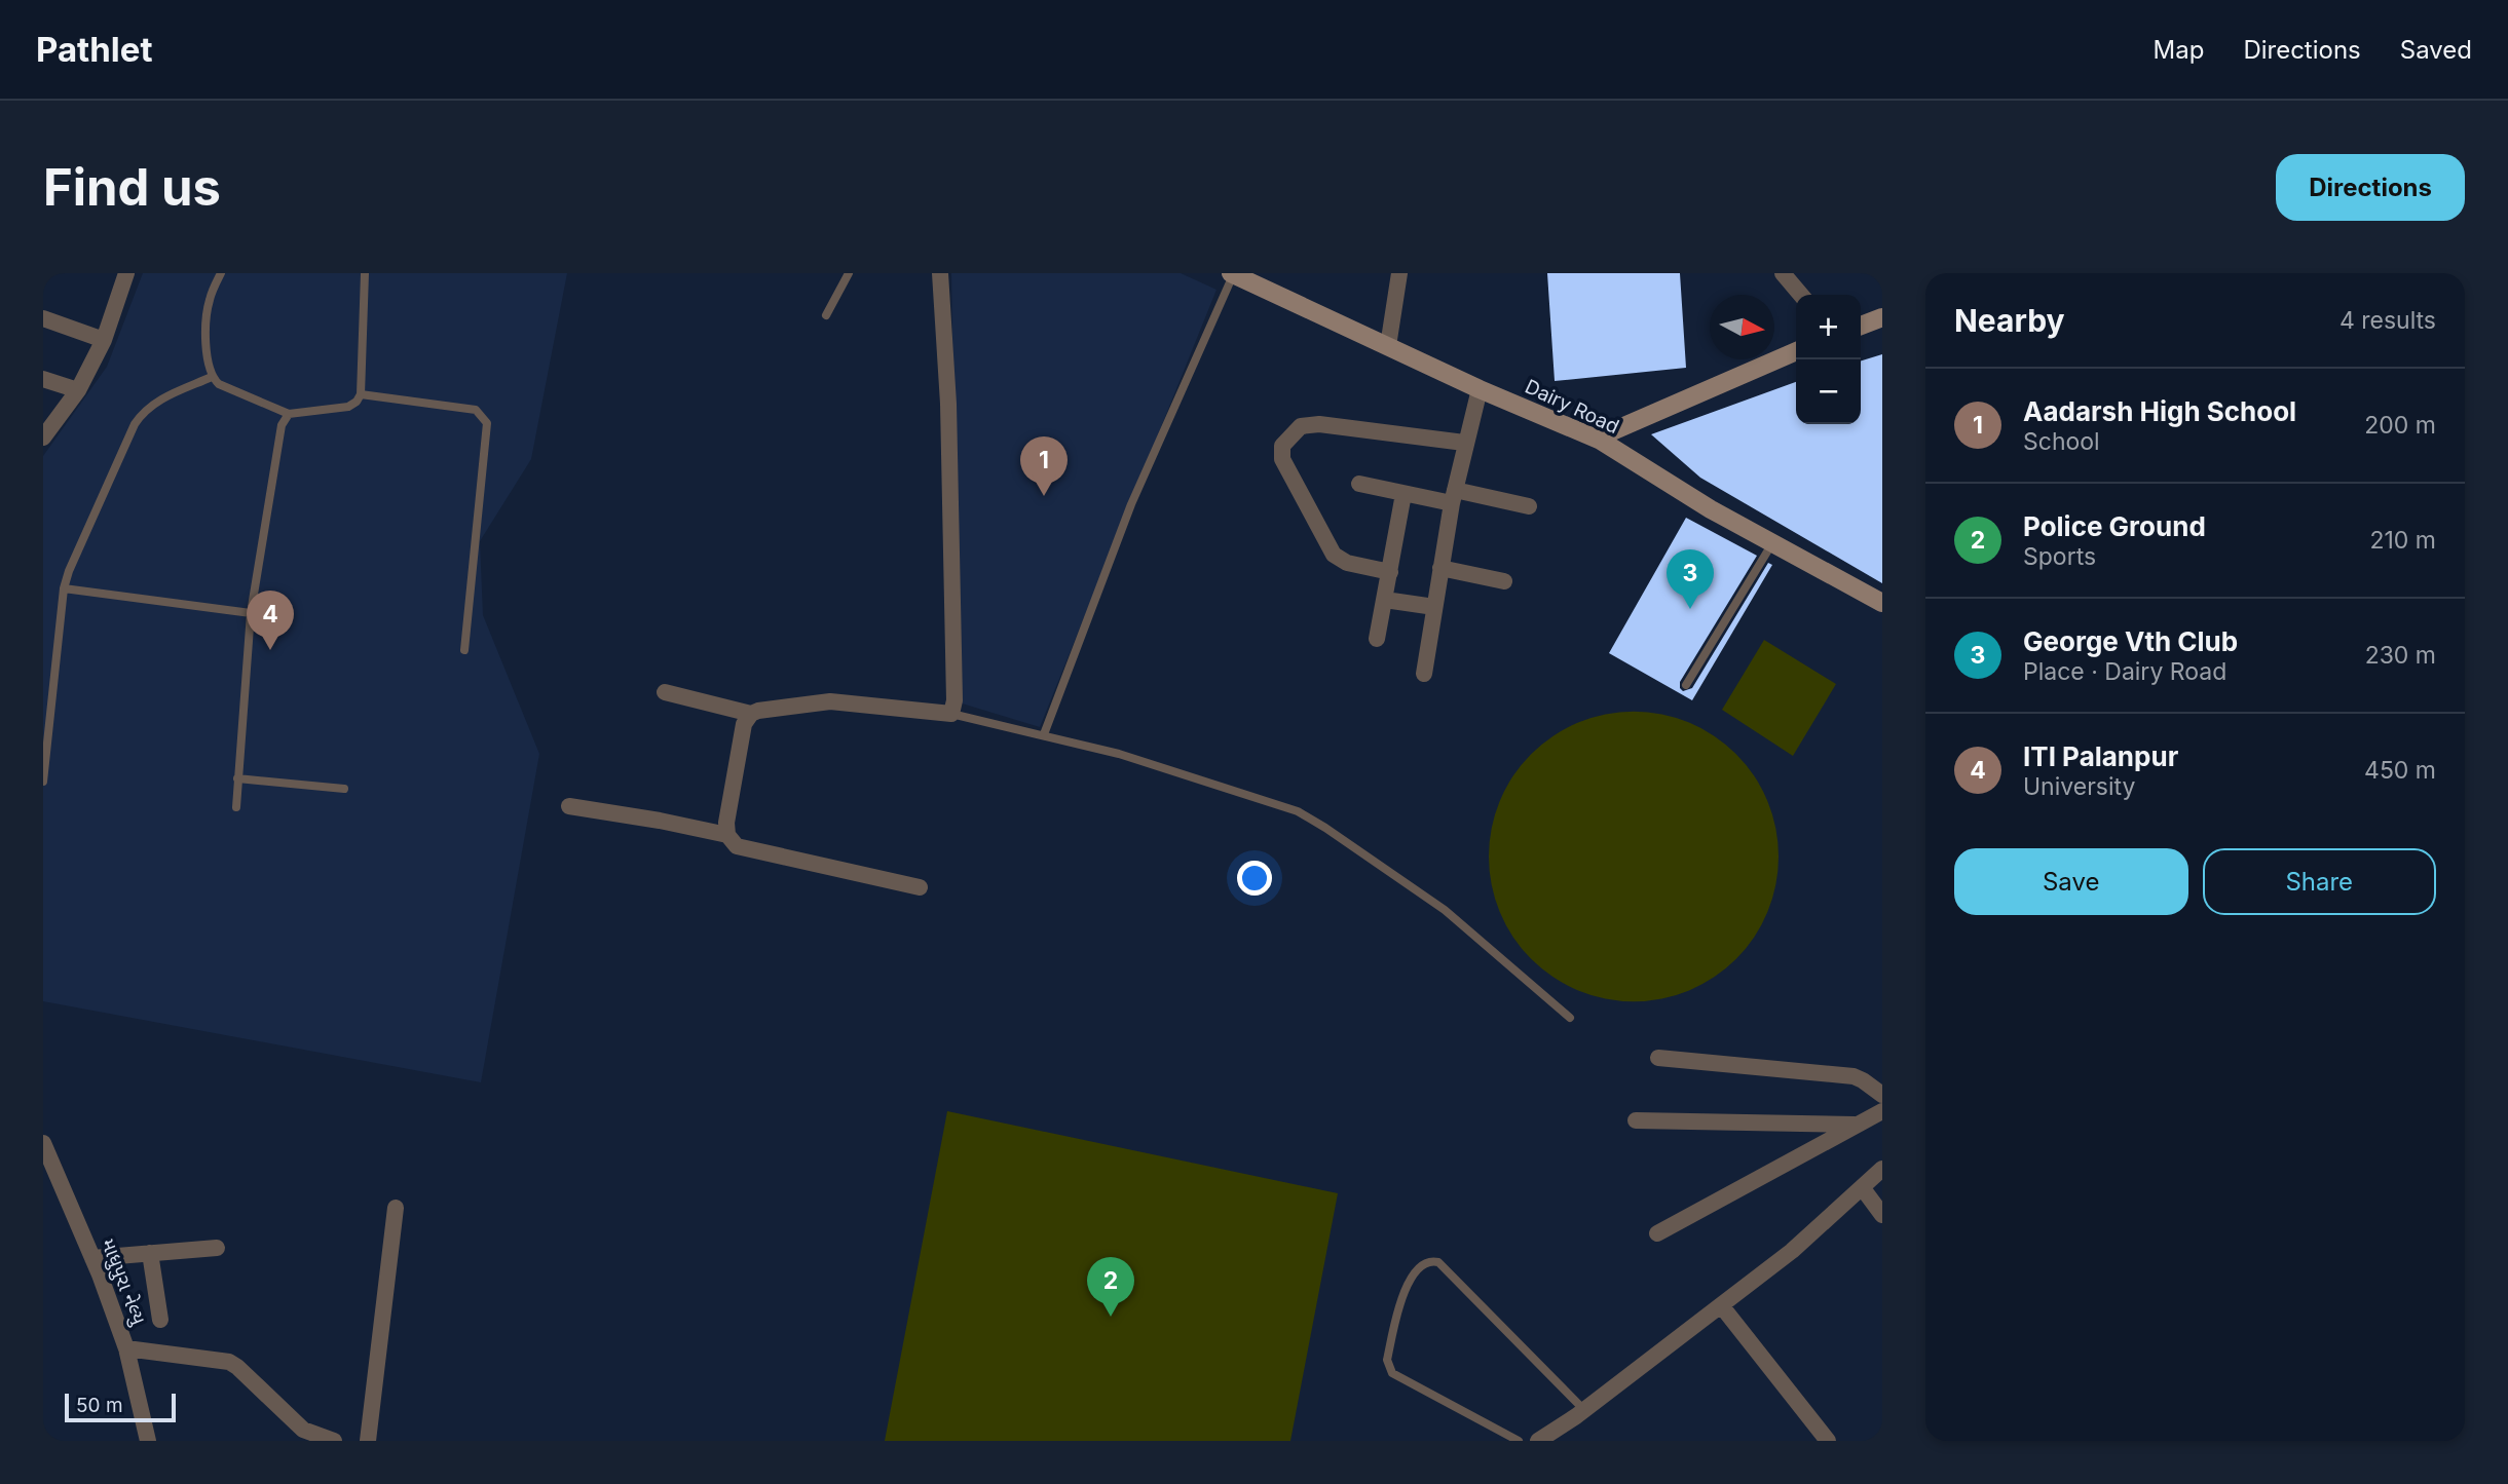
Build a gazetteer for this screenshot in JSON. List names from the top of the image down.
{
  "streets": {
    "street": ["Dairy Road", "માધુપુરા નેલ્યુ"]
  },
  "scale_bar": "50 m",
  "north": "right",
  "page": {
    "header": "Pathlet",
    "nav": ["Map", "Directions", "Saved"],
    "buttons": [
      "Directions",
      ["Save", "Share"]
    ],
    "title": "Find us",
    "heading": ["Nearby", "4 results"],
    "map_buttons": ["+", "−"],
    "list": [
      {
        "mark": "1",
        "name": "Aadarsh High School",
        "note": "School",
        "value": "200 m"
      },
      {
        "mark": "2",
        "name": "Police Ground",
        "note": "Sports",
        "value": "210 m"
      },
      {
        "mark": "3",
        "name": "George Vth Club",
        "note": "Place · Dairy Road",
        "value": "230 m"
      },
      {
        "mark": "4",
        "name": "ITI Palanpur",
        "note": "University",
        "value": "450 m"
      }
    ],
    "pins": [
      "1",
      "3",
      "4",
      "2"
    ],
    "scale": "50 m"
  }
}
